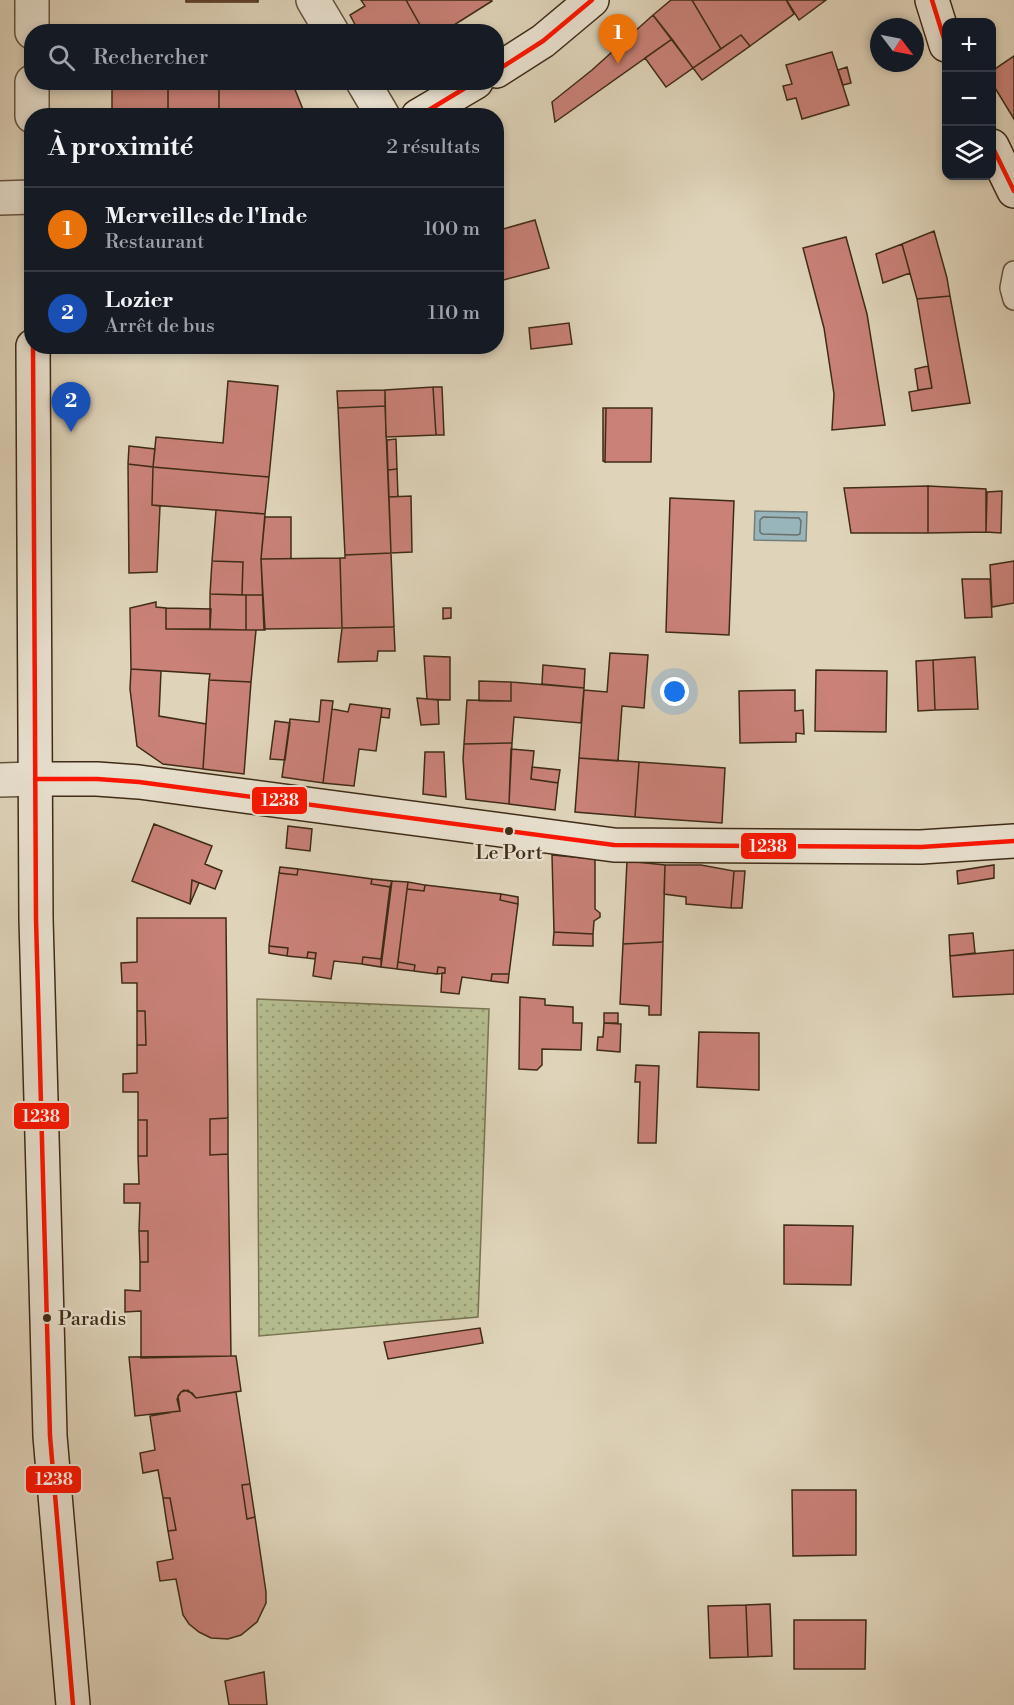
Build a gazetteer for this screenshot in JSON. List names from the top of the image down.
{
  "places": ["Le Port", "Paradis"],
  "lines": ["transit line 1238"],
  "north": "bottom right",
  "page": {
    "pins": ["1", "2"],
    "map_buttons": ["+", "−"],
    "search": "Rechercher",
    "heading": ["À proximité", "2 résultats"],
    "list": [
      {
        "mark": "1",
        "name": "Merveilles de l'Inde",
        "note": "Restaurant",
        "value": "100 m"
      },
      {
        "mark": "2",
        "name": "Lozier",
        "note": "Arrêt de bus",
        "value": "110 m"
      }
    ]
  }
}
